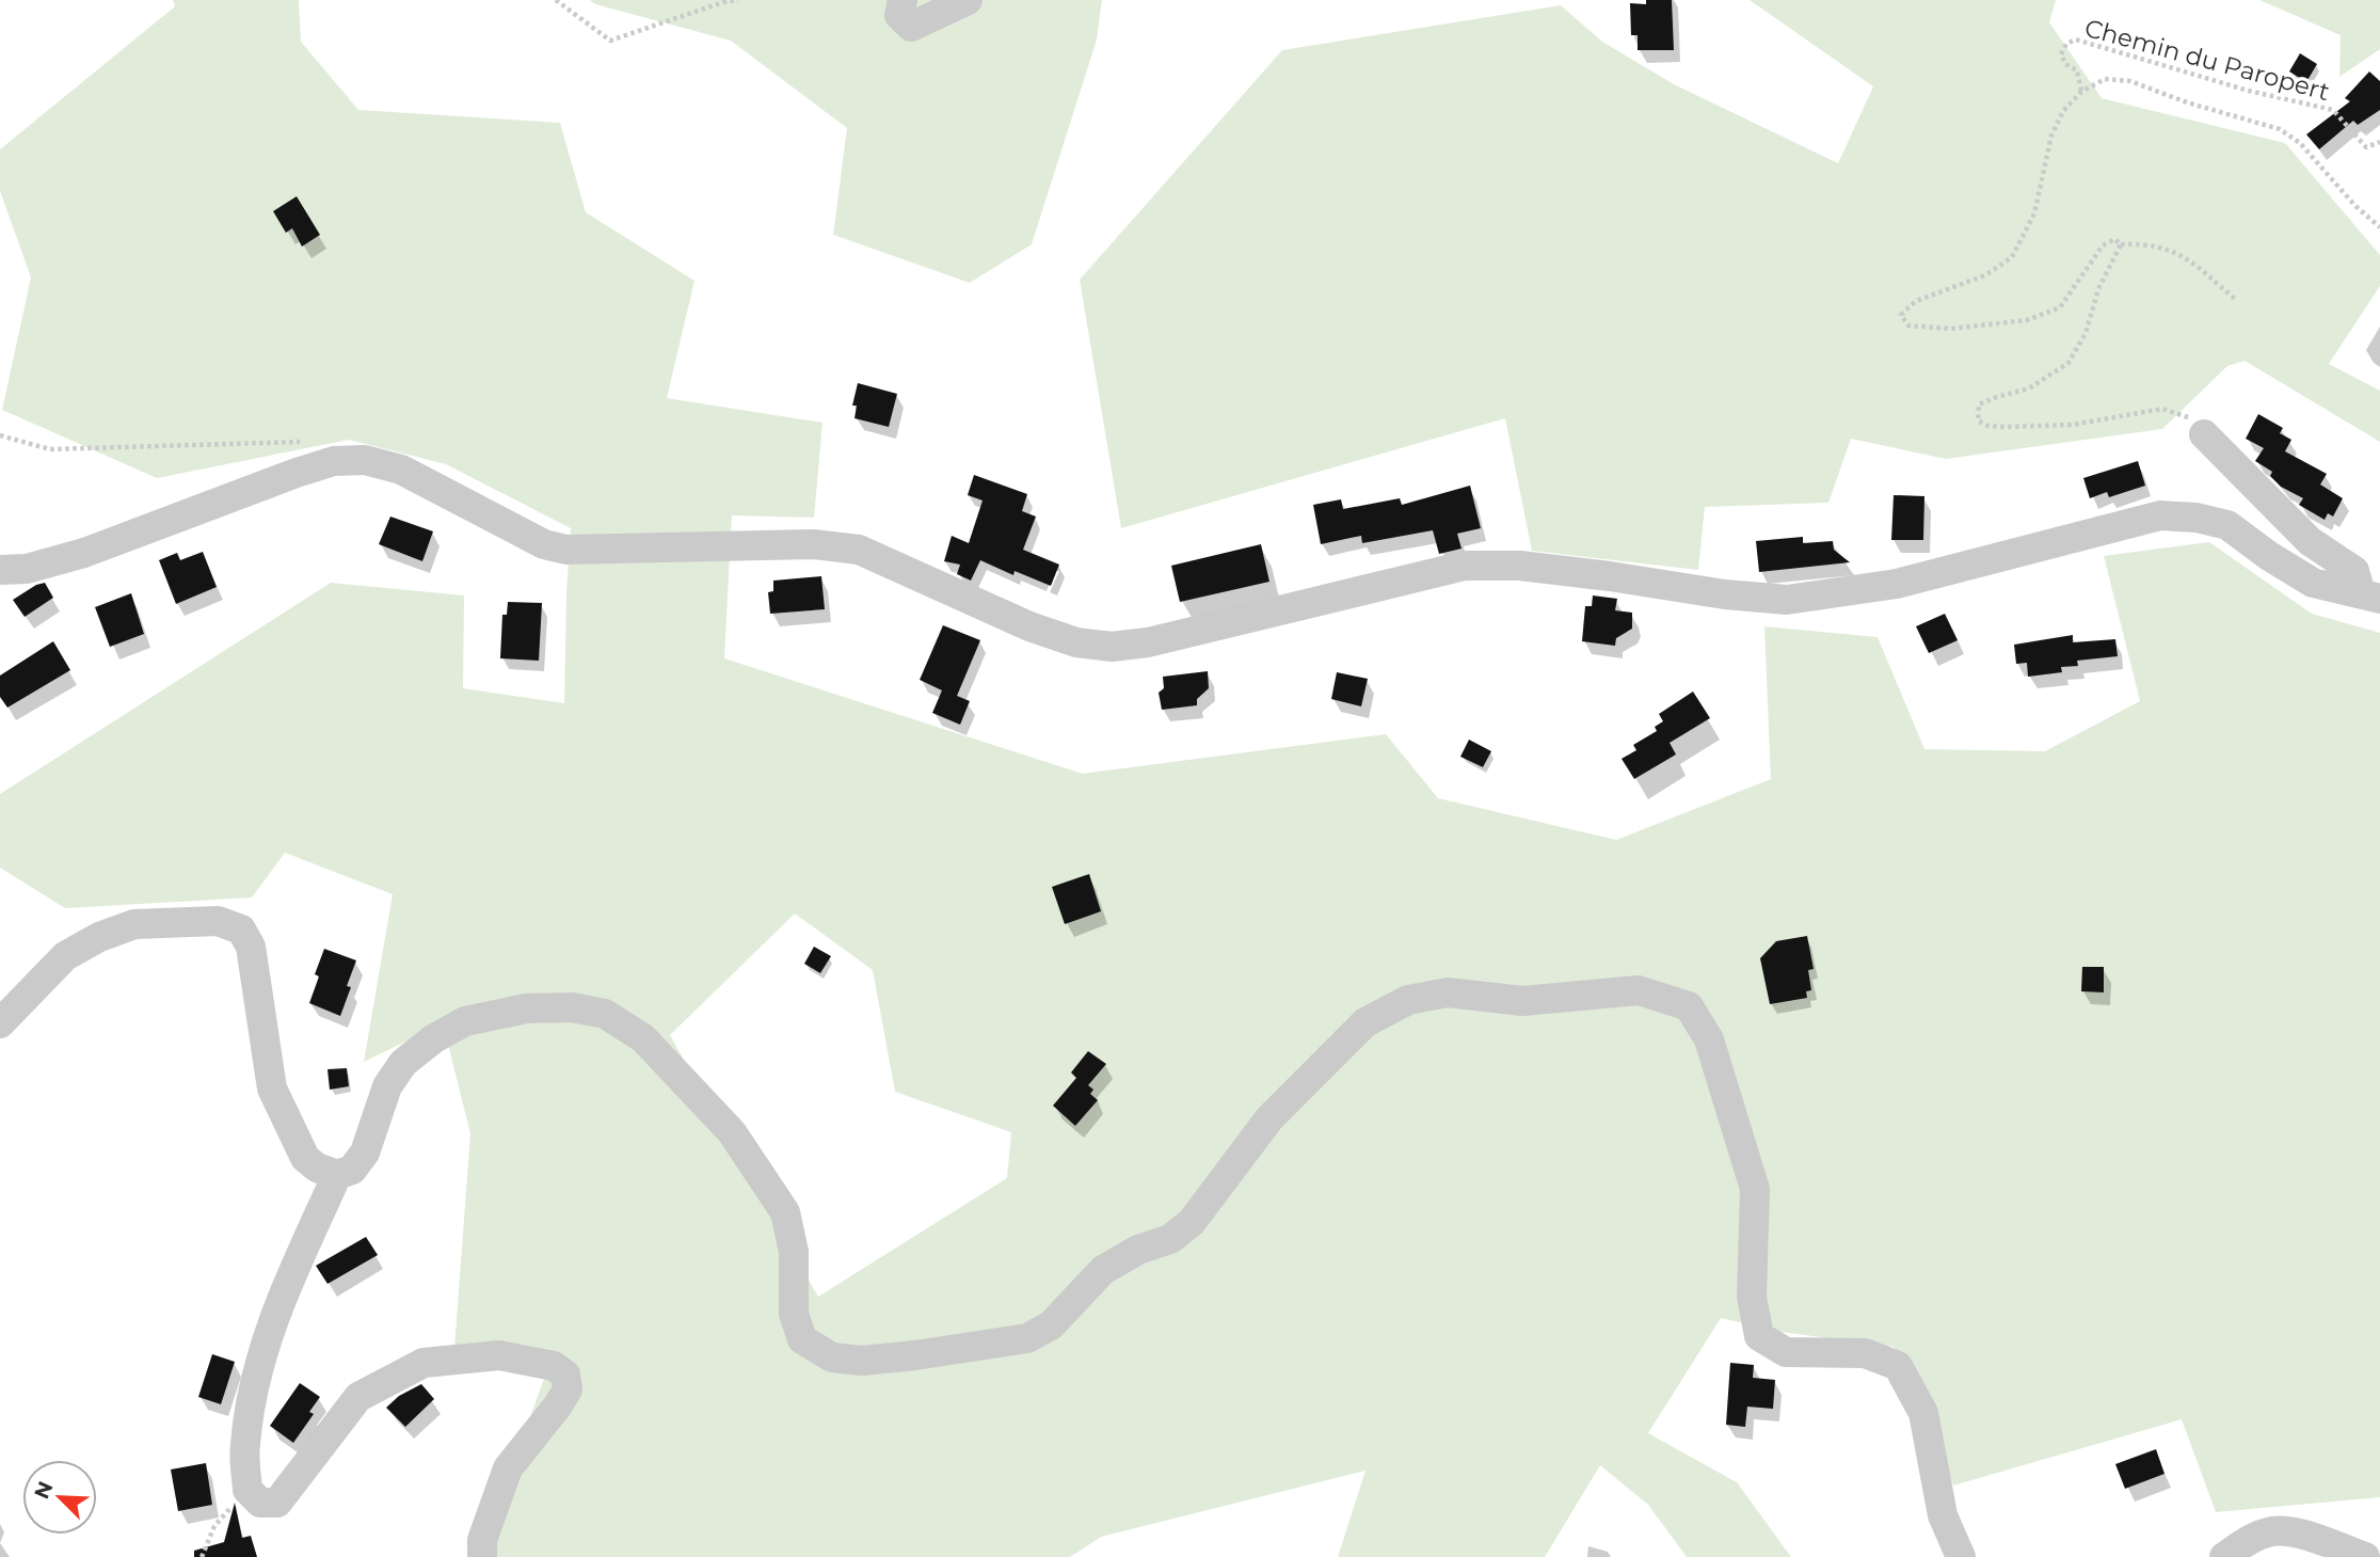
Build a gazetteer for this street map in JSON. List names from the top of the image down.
{
  "streets": {
    "path": ["Chemin du Paropert"]
  },
  "north": "top left"
}
